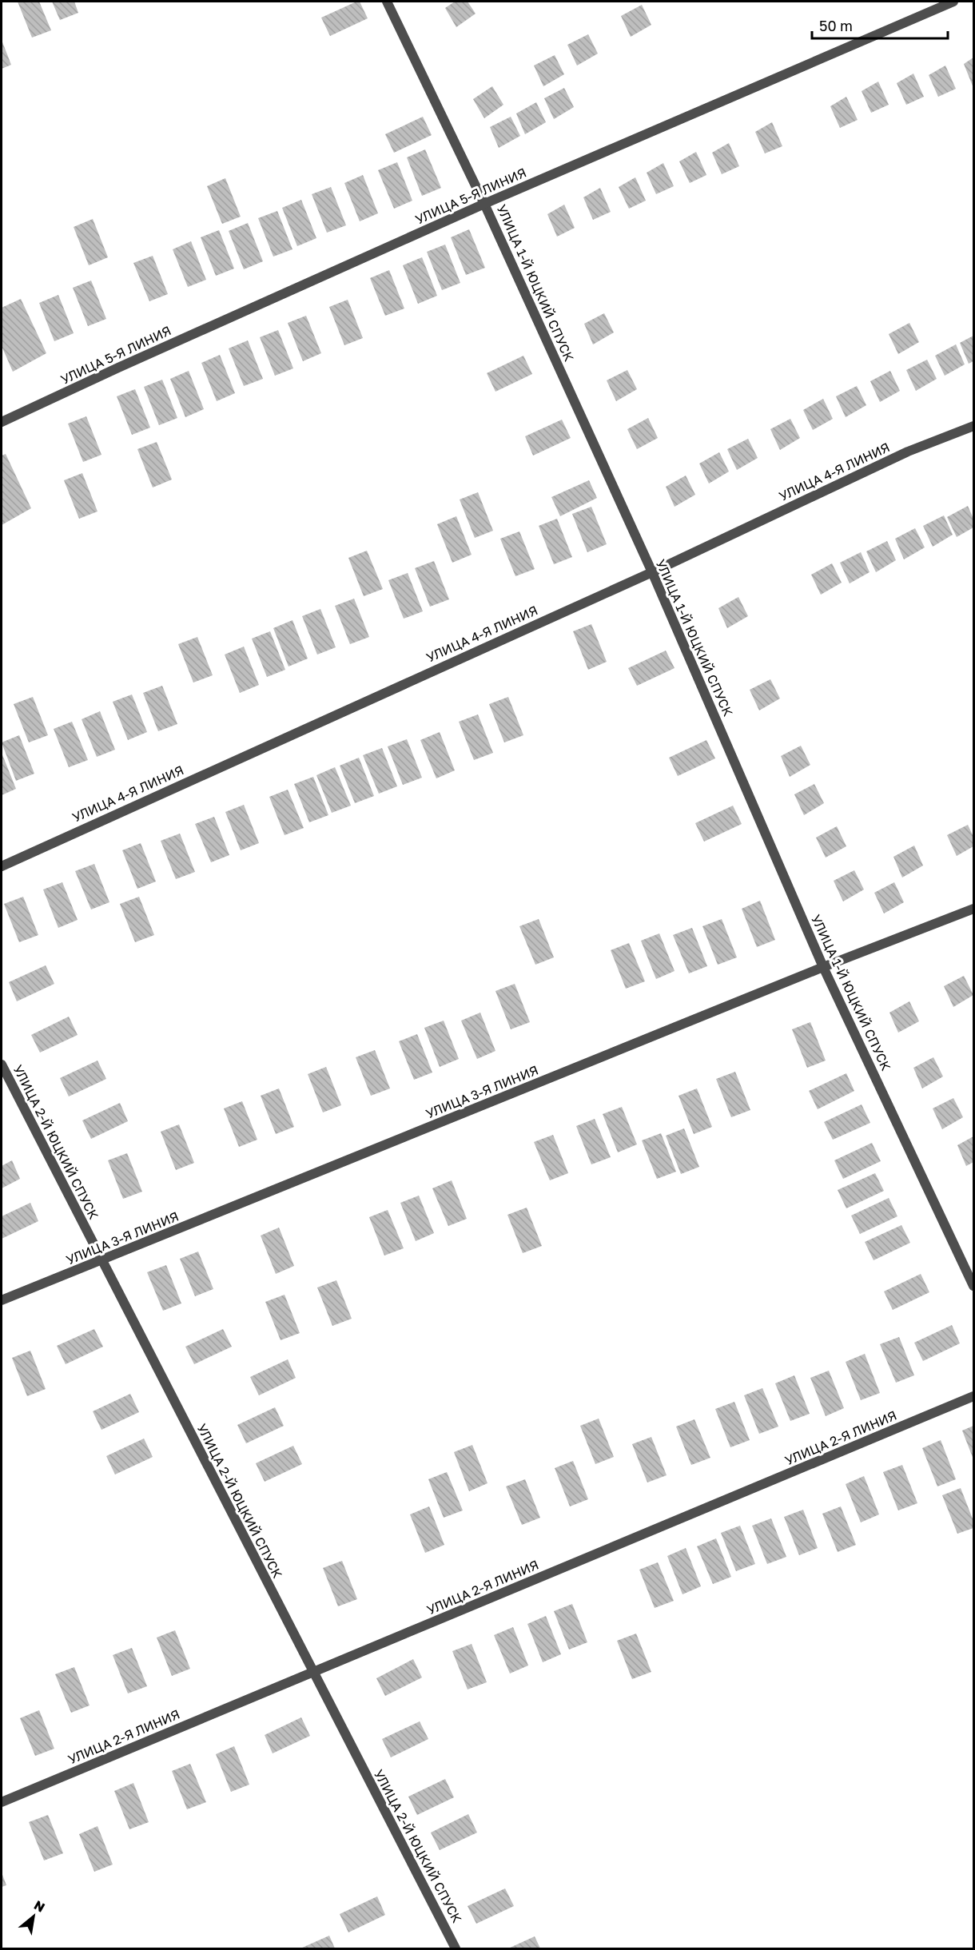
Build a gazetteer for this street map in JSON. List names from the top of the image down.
{
  "streets": {
    "street": [
      "УЛИЦА 5-Я ЛИНИЯ",
      "УЛИЦА 1-Й ЮЦКИЙ СПУСК",
      "УЛИЦА 4-Я ЛИНИЯ",
      "УЛИЦА 3-Я ЛИНИЯ",
      "УЛИЦА 2-Й ЮЦКИЙ СПУСК",
      "УЛИЦА 2-Я ЛИНИЯ"
    ]
  },
  "crossings": [
    ["УЛИЦА 5-Я ЛИНИЯ", "УЛИЦА 1-Й ЮЦКИЙ СПУСК"],
    ["УЛИЦА 1-Й ЮЦКИЙ СПУСК", "УЛИЦА 4-Я ЛИНИЯ"],
    ["УЛИЦА 1-Й ЮЦКИЙ СПУСК", "УЛИЦА 3-Я ЛИНИЯ"],
    ["УЛИЦА 3-Я ЛИНИЯ", "УЛИЦА 2-Й ЮЦКИЙ СПУСК"],
    ["УЛИЦА 2-Й ЮЦКИЙ СПУСК", "УЛИЦА 2-Я ЛИНИЯ"]
  ],
  "scale_bar": "50 m",
  "north": "top right"
}
